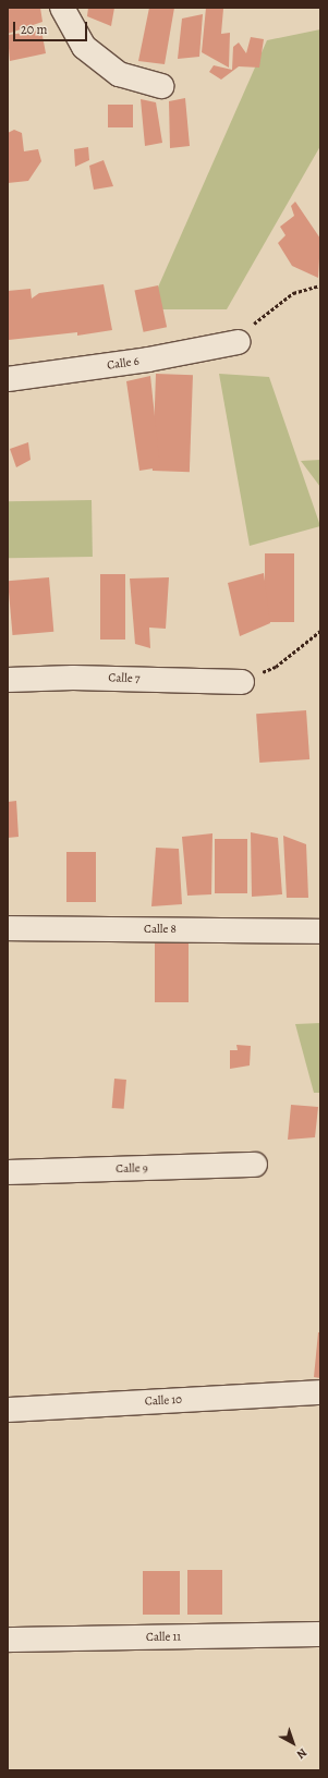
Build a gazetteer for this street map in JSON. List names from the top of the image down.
{
  "streets": {
    "street": [
      "Calle 6",
      "Calle 7",
      "Calle 8",
      "Calle 9",
      "Calle 10",
      "Calle 11"
    ]
  },
  "scale_bar": "20 m",
  "north": "bottom right"
}
